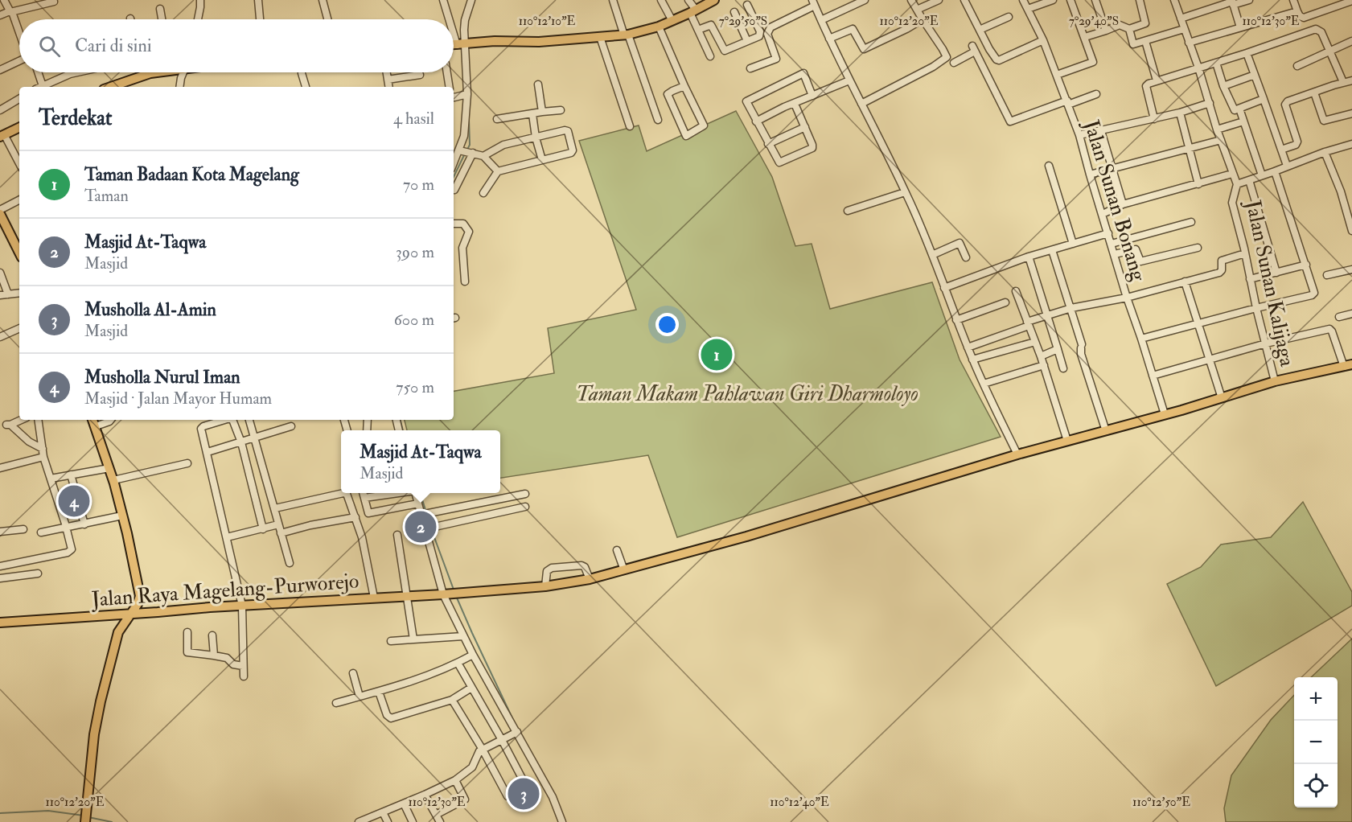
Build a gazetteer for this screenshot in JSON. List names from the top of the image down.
{
  "streets": {
    "main road": ["Jalan Raya Magelang-Purworejo"],
    "street": ["Jalan Sunan Bonang", "Jalan Sunan Kalijaga"]
  },
  "crossings": [
    ["Jalan Sunan Bonang", "Jalan Raya Magelang-Purworejo"],
    ["Jalan Sunan Kalijaga", "Jalan Raya Magelang-Purworejo"]
  ],
  "parks": ["Taman Makam Pahlawan Giri Dharmoloyo"],
  "page": {
    "search": "Cari di sini",
    "heading": ["Terdekat", "4 hasil"],
    "list": [
      {
        "mark": "1",
        "name": "Taman Badaan Kota Magelang",
        "note": "Taman",
        "value": "70 m"
      },
      {
        "mark": "2",
        "name": "Masjid At-Taqwa",
        "note": "Masjid",
        "value": "390 m"
      },
      {
        "mark": "3",
        "name": "Musholla Al-Amin",
        "note": "Masjid",
        "value": "600 m"
      },
      {
        "mark": "4",
        "name": "Musholla Nurul Iman",
        "note": "Masjid · Jalan Mayor Humam",
        "value": "750 m"
      }
    ],
    "pins": [
      "1",
      "4",
      "2",
      "3"
    ],
    "popup": ["Masjid At-Taqwa", "Masjid"],
    "map_buttons": ["+", "−"]
  },
  "coordinates": [
    "110°12'10\"E",
    "110°12'20\"E",
    "110°12'30\"E",
    "7°29'50\"S",
    "7°29'40\"S",
    "110°12'40\"E",
    "110°12'50\"E"
  ]
}
